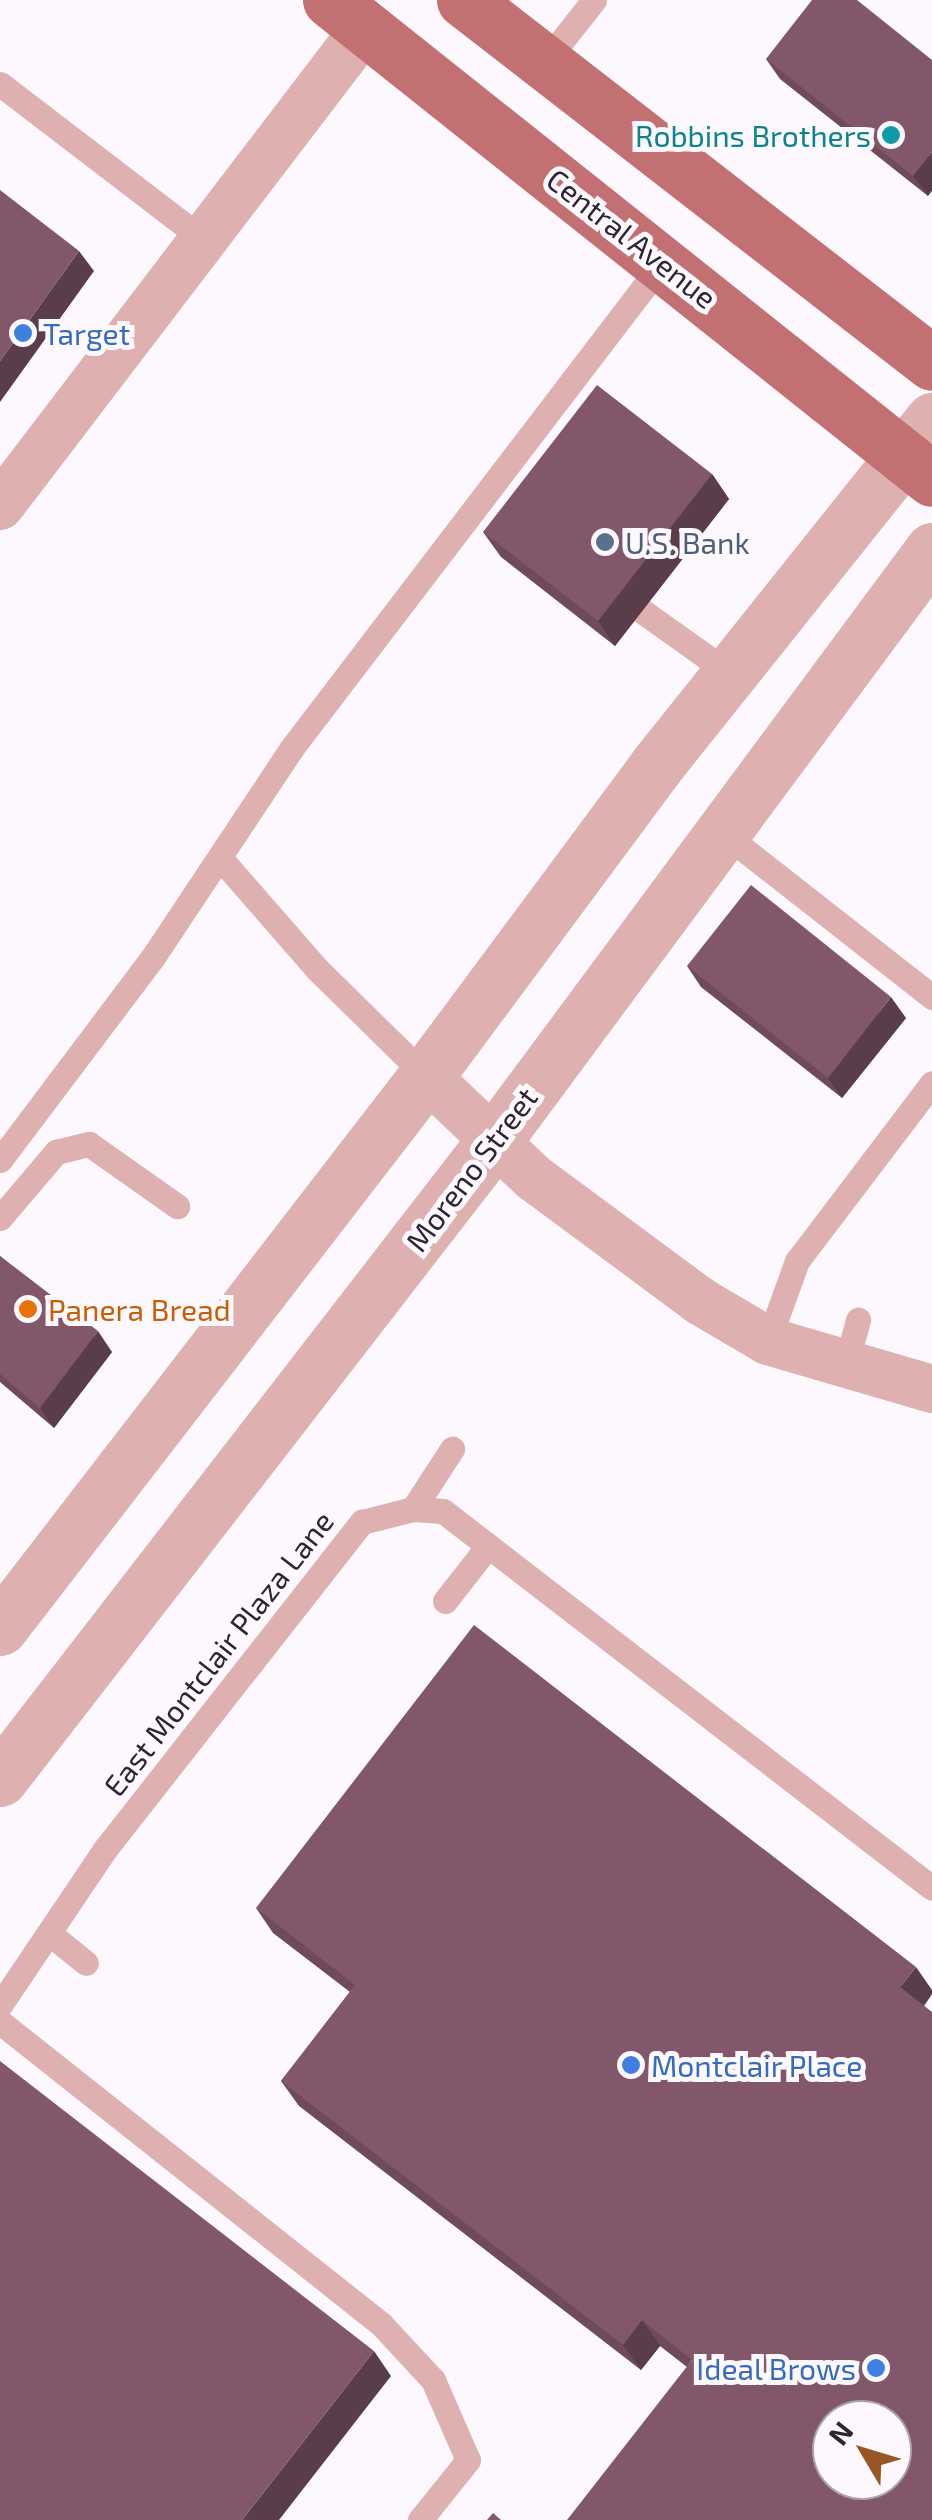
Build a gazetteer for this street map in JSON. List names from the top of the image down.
{
  "streets": {
    "main road": ["Central Avenue"],
    "street": ["Moreno Street"],
    "lane": ["East Montclair Plaza Lane"]
  },
  "places": [
    "Robbins Brothers",
    "Target",
    "U.S. Bank",
    "Panera Bread",
    "Montclair Place",
    "Ideal Brows"
  ],
  "north": "top left"
}
